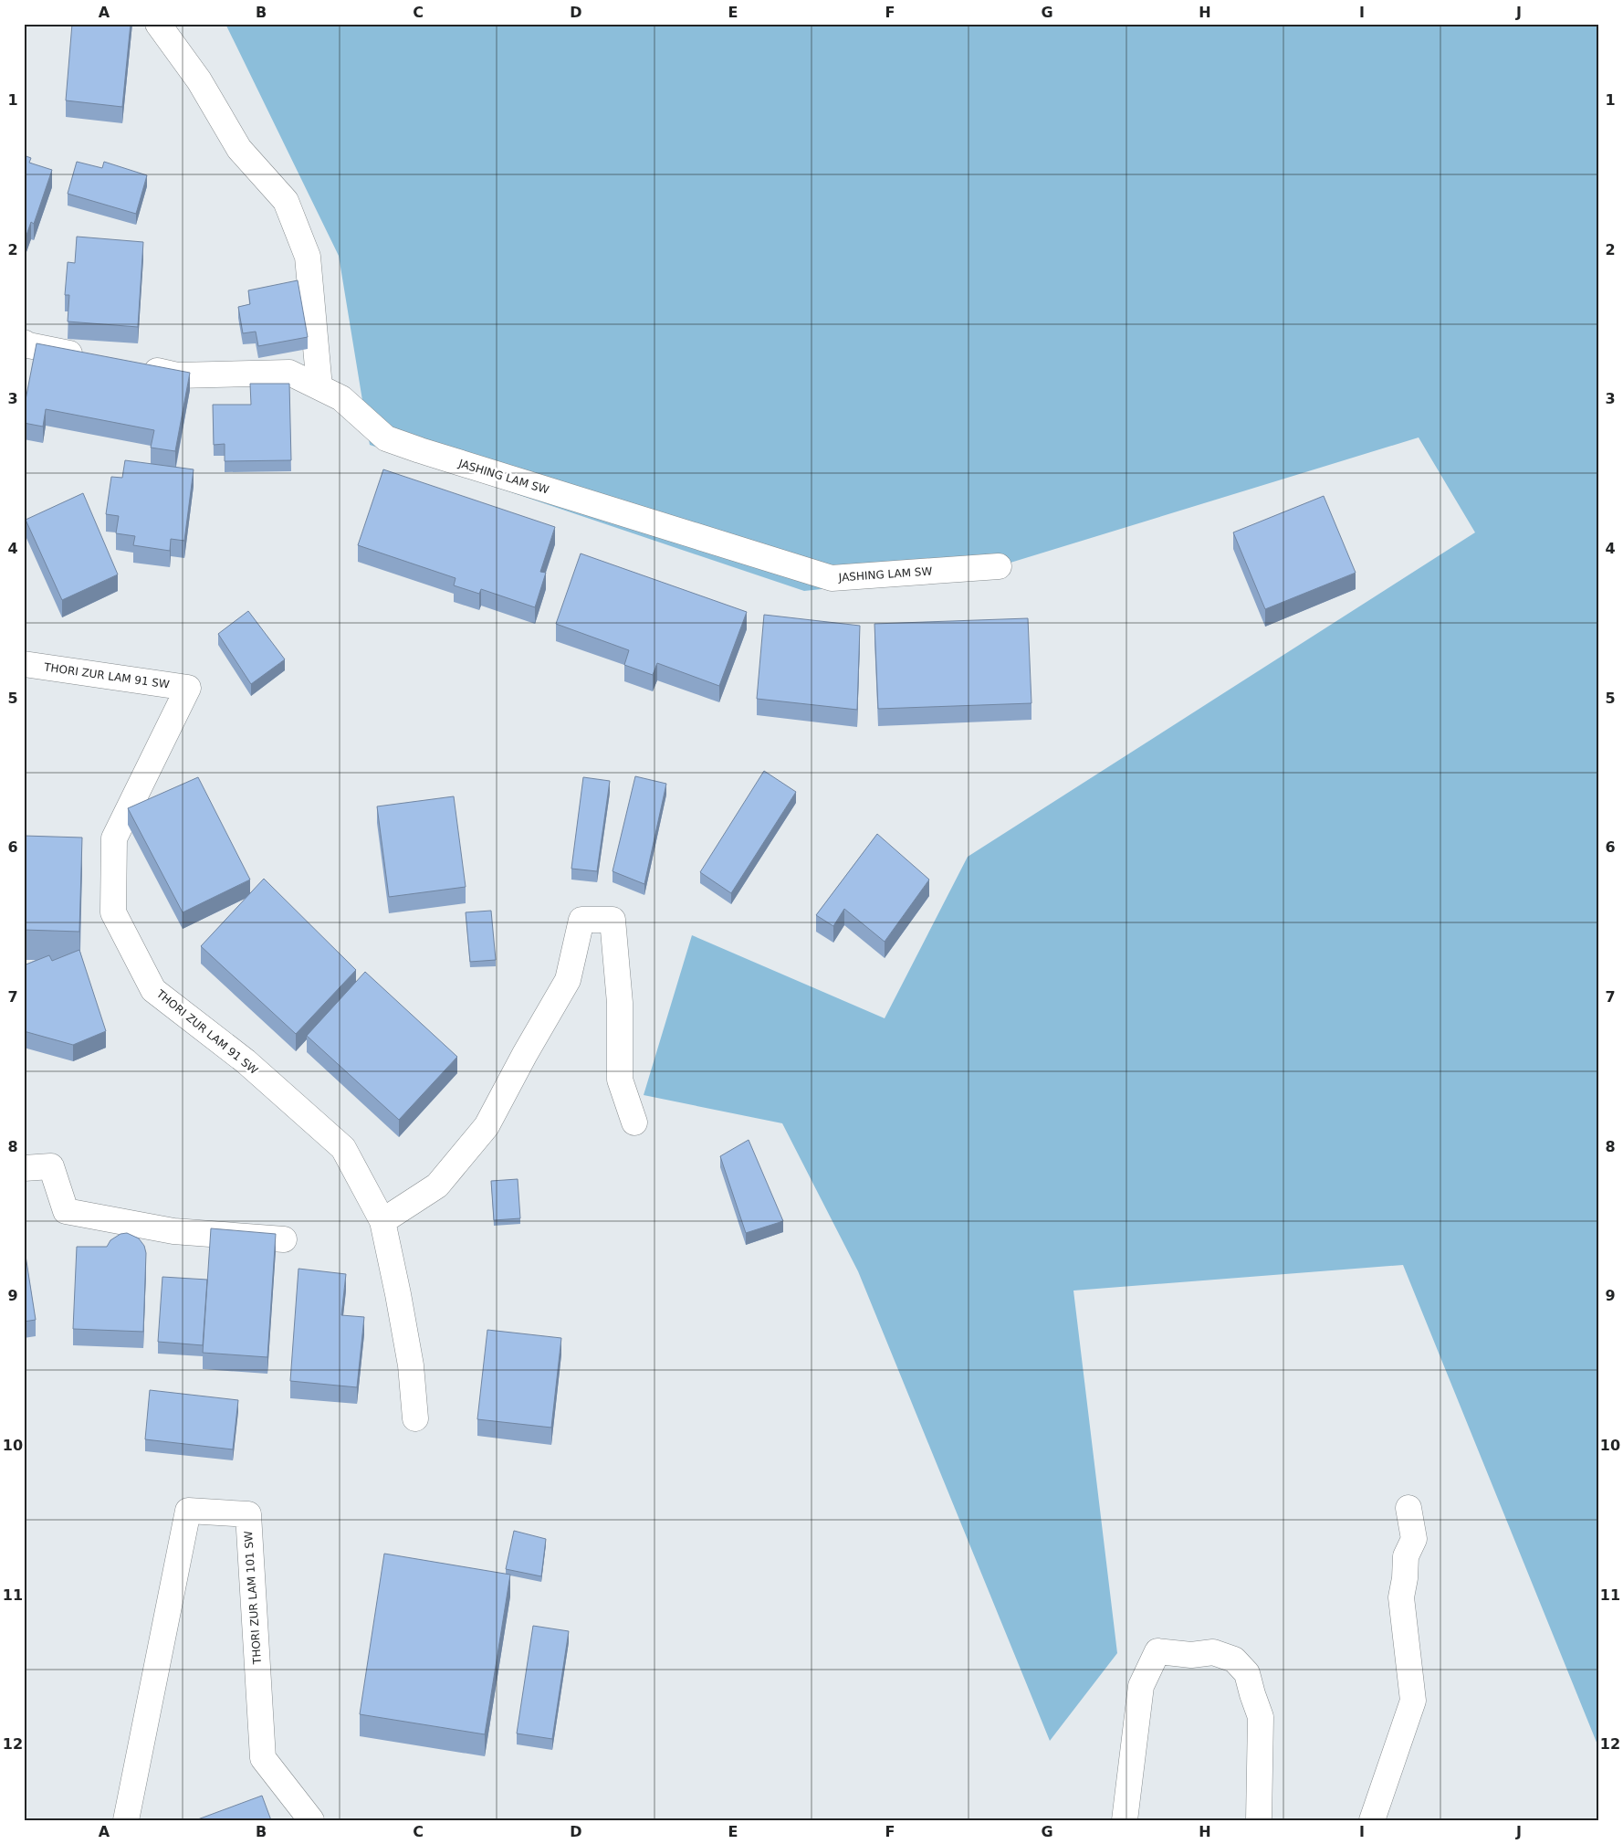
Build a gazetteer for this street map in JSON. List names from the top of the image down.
{
  "streets": {
    "street": ["JASHING LAM SW", "THORI ZUR LAM 91 SW", "THORI ZUR LAM 101 SW"]
  },
  "grid": {
    "columns": [
      "A",
      "B",
      "C",
      "D",
      "E",
      "F",
      "G",
      "H",
      "I",
      "J"
    ],
    "rows": [
      "1",
      "2",
      "3",
      "4",
      "5",
      "6",
      "7",
      "8",
      "9",
      "10",
      "11",
      "12"
    ]
  }
}
